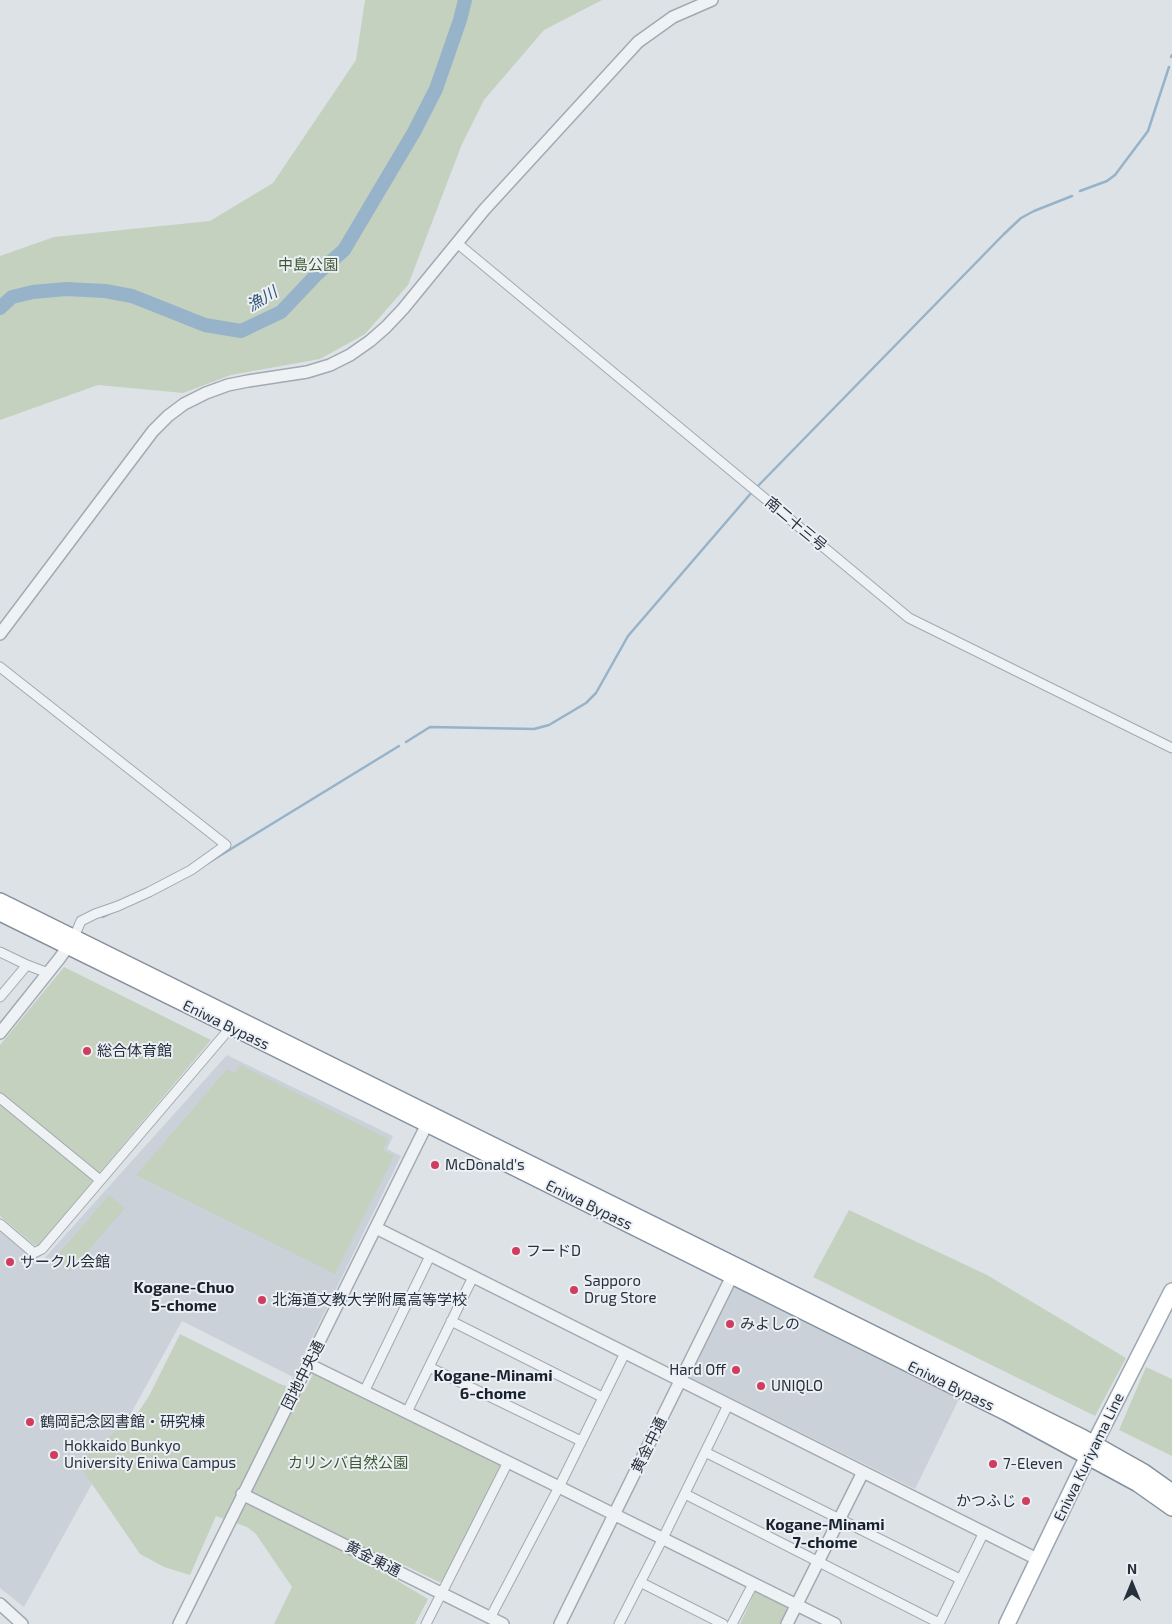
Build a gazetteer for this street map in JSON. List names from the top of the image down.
{
  "streets": {
    "main road": ["Eniwa Bypass", "Eniwa Kuriyama Line"],
    "street": [
      "南二十三号",
      "団地中央通",
      "黄金中通",
      "黄金東通"
    ]
  },
  "crossings": [
    ["Eniwa Bypass", "団地中央通"],
    ["Eniwa Bypass", "黄金中通"],
    ["Eniwa Bypass", "Eniwa Kuriyama Line"],
    ["団地中央通", "黄金東通"]
  ],
  "districts": ["Kogane-Chuo 5-chome", "Kogane-Minami 6-chome", "Kogane-Minami 7-chome"],
  "water": ["漁川"],
  "parks": ["中島公園", "カリンバ自然公園"],
  "places": [
    "総合体育館",
    "McDonald's",
    "フードD",
    "サークル会館",
    "Sapporo Drug Store",
    "北海道文教大学附属高等学校",
    "みよしの",
    "Hard Off",
    "UNIQLO",
    "鶴岡記念図書館・研究棟",
    "Hokkaido Bunkyo University Eniwa Campus",
    "7-Eleven",
    "かつふじ"
  ],
  "north": "top"
}
